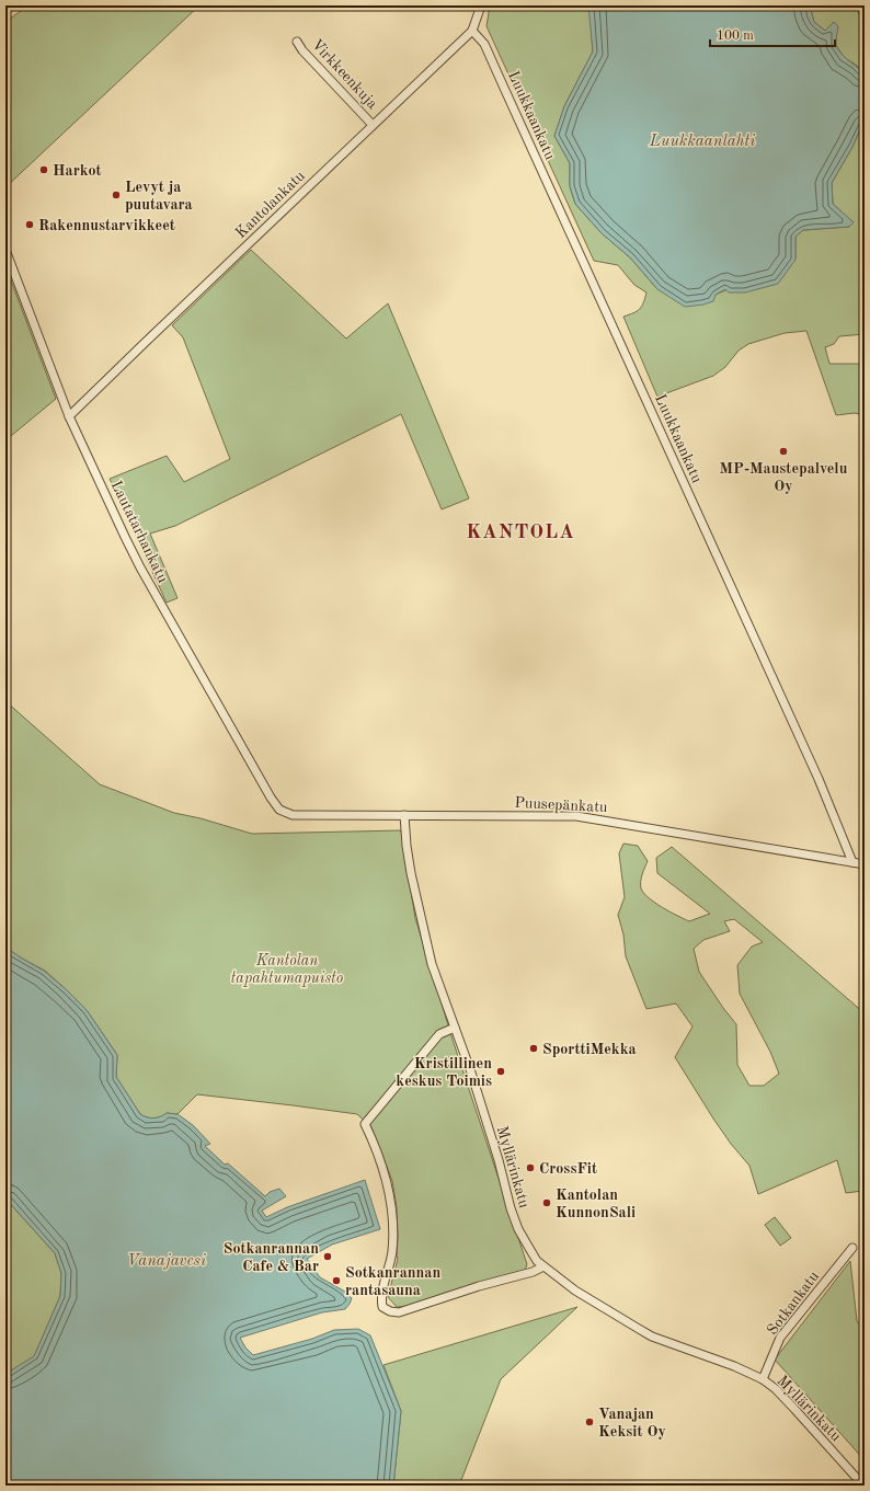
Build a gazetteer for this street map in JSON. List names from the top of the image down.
{
  "streets": {
    "street": [
      "Virkkeenkuja",
      "Luukkaankatu",
      "Kantolankatu",
      "Lautatarhankatu",
      "Puusepänkatu",
      "Myllärinkatu",
      "Sotkankatu"
    ]
  },
  "crossings": [
    ["Virkkeenkuja", "Kantolankatu"],
    ["Luukkaankatu", "Kantolankatu"],
    ["Luukkaankatu", "Puusepänkatu"],
    ["Kantolankatu", "Lautatarhankatu"],
    ["Lautatarhankatu", "Puusepänkatu"],
    ["Puusepänkatu", "Myllärinkatu"],
    ["Myllärinkatu", "Sotkankatu"]
  ],
  "districts": ["KANTOLA"],
  "water": ["Luukkaanlahti", "Vanajavesi"],
  "parks": ["Kantolan tapahtumapuisto"],
  "places": [
    "Harkot",
    "Levyt ja puutavara",
    "Rakennustarvikkeet",
    "MP-Maustepalvelu Oy",
    "SporttiMekka",
    "Kristillinen keskus Toimis",
    "CrossFit",
    "Kantolan KunnonSali",
    "Sotkanrannan Cafe & Bar",
    "Sotkanrannan rantasauna",
    "Vanajan Keksit Oy"
  ],
  "scale_bar": "100 m"
}
